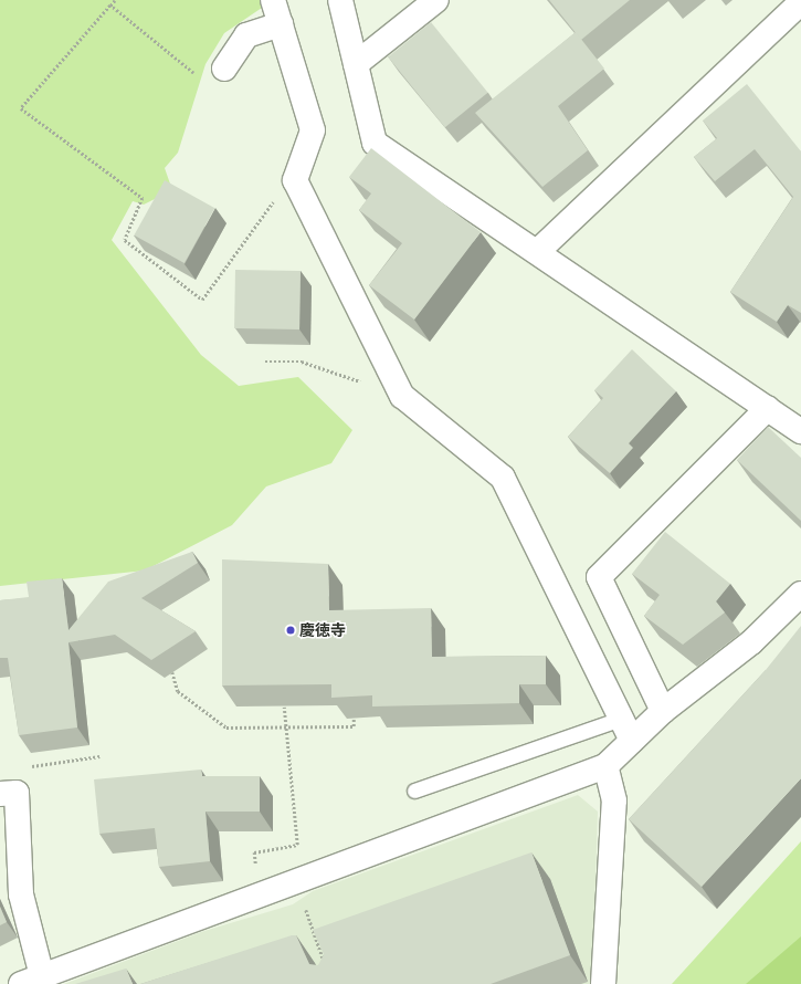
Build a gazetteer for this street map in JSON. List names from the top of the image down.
{
  "places": ["慶徳寺"]
}
